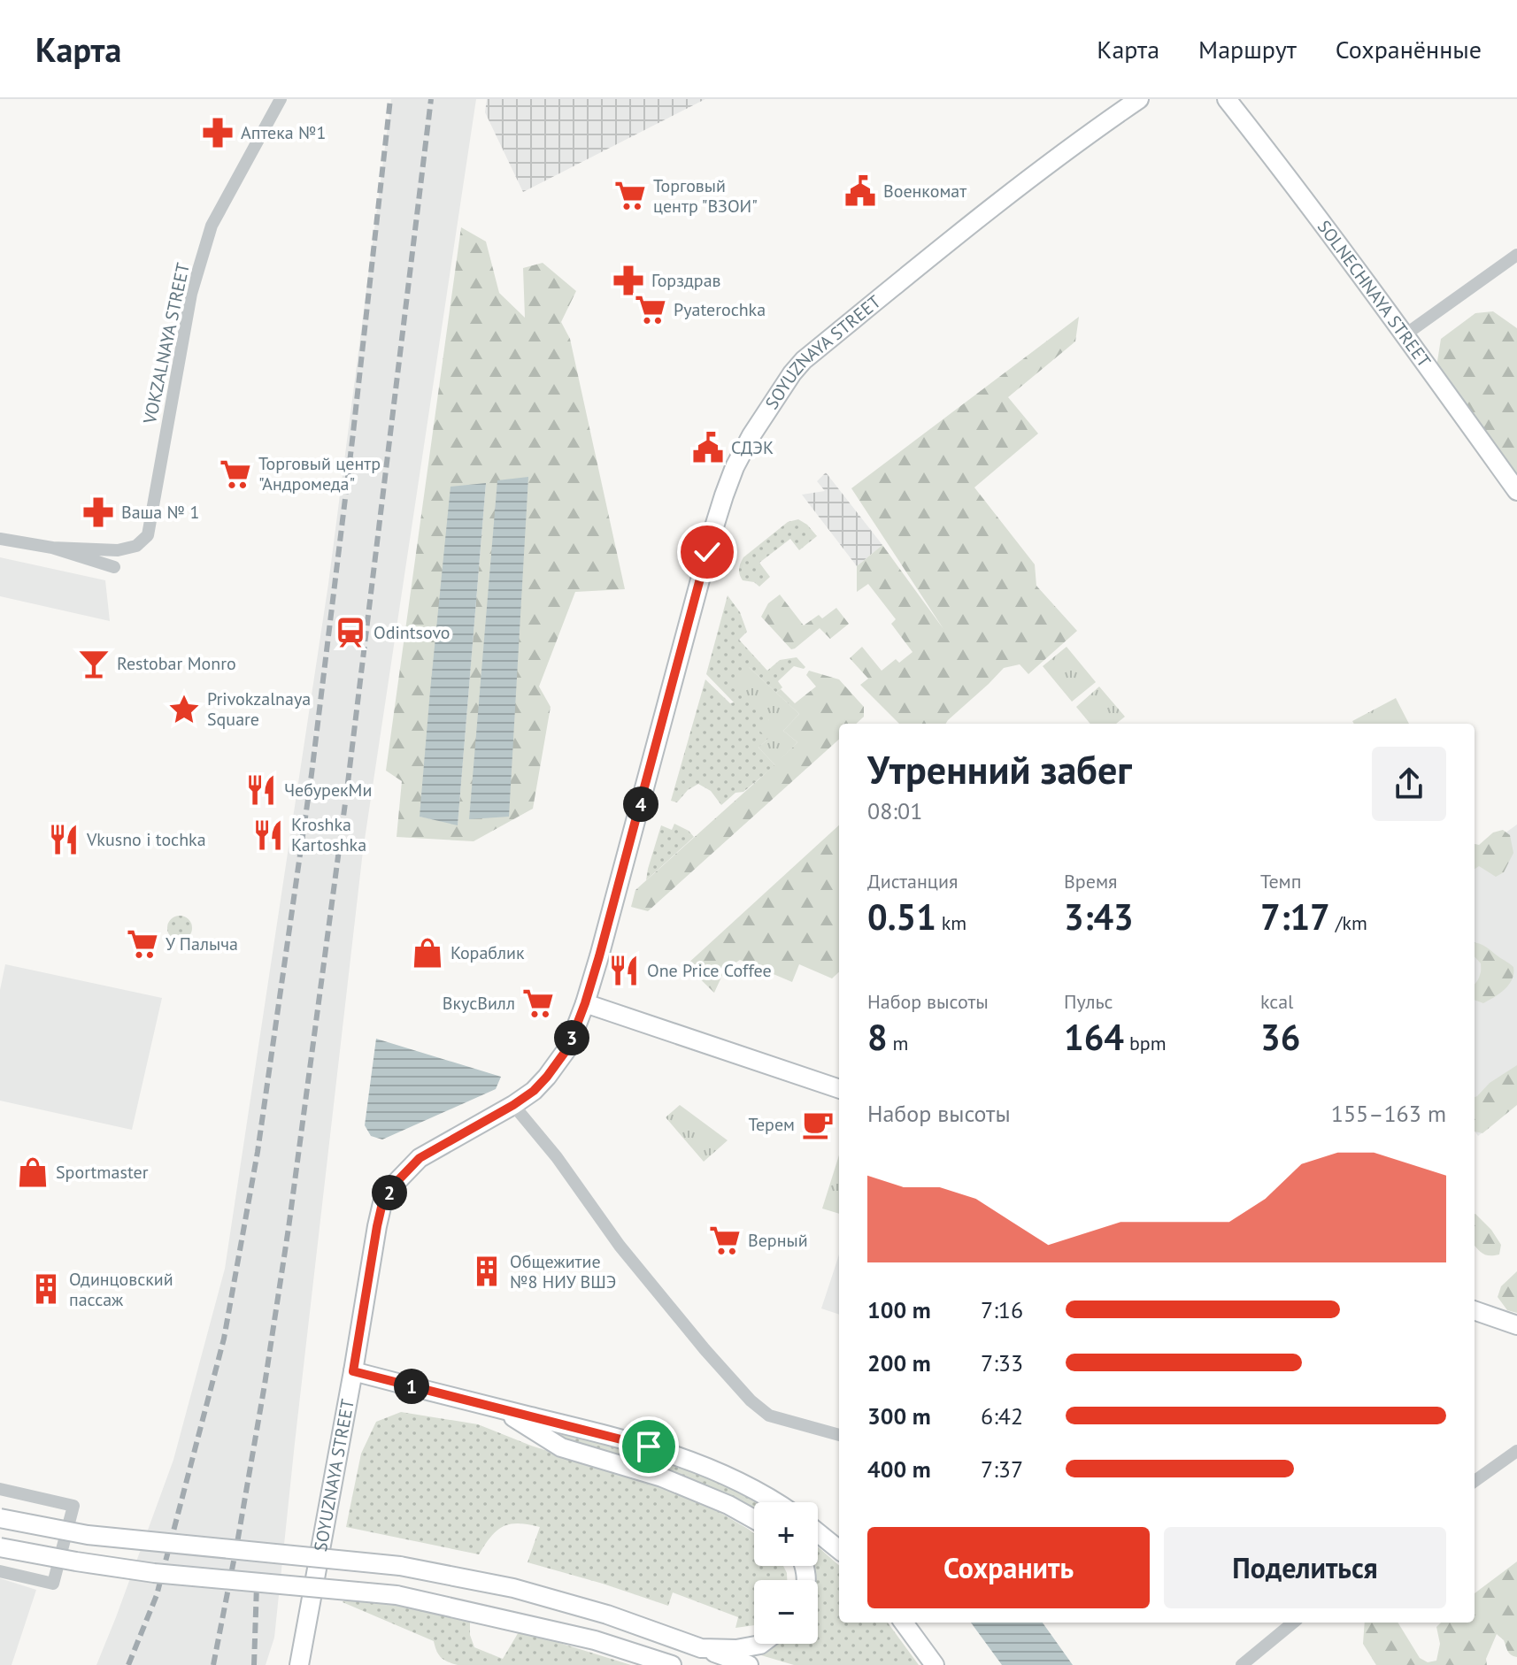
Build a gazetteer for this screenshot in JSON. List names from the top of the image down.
{
  "streets": {
    "street": ["SOLNECHNAYA STREET", "VOKZALNAYA STREET", "SOYUZNAYA STREET"]
  },
  "places": {
    "pharmacy": ["Аптека №1", "Горздрав", "Ваша № 1"],
    "public building": ["Военкомат", "СДЭК"],
    "supermarket": [
      "Торговый центр \"ВЗОИ\"",
      "Pyaterochka",
      "Торговый центр \"Андромеда\"",
      "У Палыча",
      "ВкусВилл",
      "Верный"
    ],
    "station": ["Odintsovo"],
    "bar": ["Restobar Monro"],
    "place": ["Privokzalnaya Square"],
    "restaurant": [
      "ЧебурекМи",
      "Kroshka Kartoshka",
      "Vkusno i tochka",
      "One Price Coffee"
    ],
    "shop": ["Кораблик", "Sportmaster"],
    "cafe": ["Терем"],
    "building": ["Общежитие №8 НИУ ВШЭ", "Одинцовский пассаж"]
  },
  "page": {
    "header": "Карта",
    "nav": ["Карта", "Маршрут", "Сохранённые"],
    "heading": ["Утренний забег", "08:01"],
    "pins": [
      "4",
      "3",
      "2",
      "1"
    ],
    "stats": [
      ["Дистанция", "0.51 km"],
      ["Время", "3:43"],
      ["Темп", "7:17 /km"],
      ["Набор высоты", "8 m"],
      ["Пульс", "164 bpm"],
      ["kcal", "36"]
    ],
    "chart": ["Набор высоты", "155–163 m"],
    "list": [
      {
        "name": "100 m",
        "note": "7:16"
      },
      {
        "name": "200 m",
        "note": "7:33"
      },
      {
        "name": "300 m",
        "note": "6:42"
      },
      {
        "name": "400 m",
        "note": "7:37"
      }
    ],
    "map_buttons": ["+", "−"],
    "buttons": ["Сохранить", "Поделиться"]
  }
}
